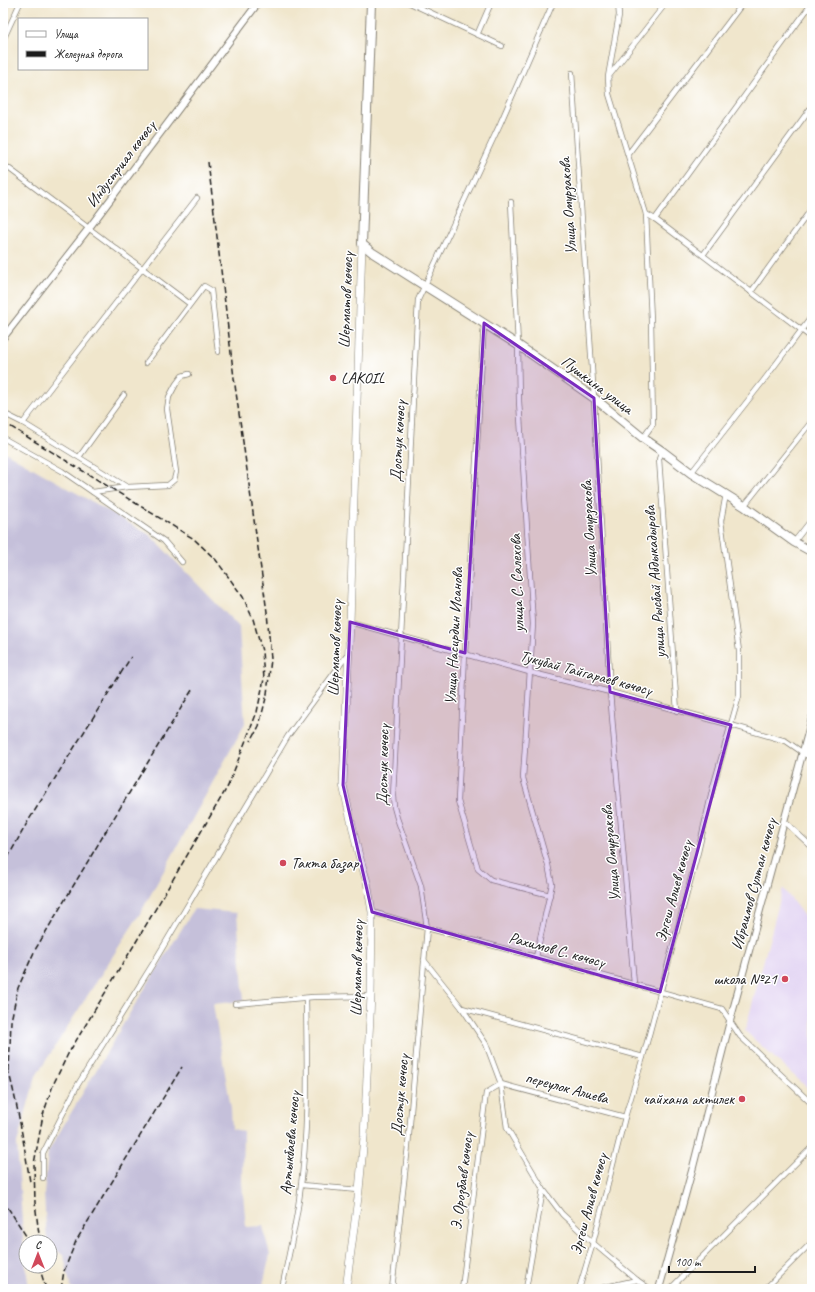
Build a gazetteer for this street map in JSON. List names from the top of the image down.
{
  "streets": {
    "highway": ["Шерматов көчөсү", "Пушкина улица"],
    "main road": ["Индустриал көчөсү", "Ибраимов Султан көчөсү"],
    "street": [
      "Улица Омурзакова",
      "Достук көчөсү",
      "улица Рысбай Абдыкадырова",
      "улица С. Салехова",
      "Улица Насирдин Исанова",
      "Тукубай Тайгараев көчөсү",
      "Эргеш Алиев көчөсү",
      "Рахимов С. көчөсү",
      "переулок Алиева",
      "Артыкбаева көчөсү",
      "Э. Орозбаев көчөсү"
    ]
  },
  "crossings": [
    ["Улица Омурзакова", "Пушкина улица"],
    ["Улица Омурзакова", "Тукубай Тайгараев көчөсү"],
    ["Улица Омурзакова", "Рахимов С. көчөсү"],
    ["Шерматов көчөсү", "Пушкина улица"],
    ["Шерматов көчөсү", "Тукубай Тайгараев көчөсү"],
    ["Шерматов көчөсү", "Рахимов С. көчөсү"],
    ["Пушкина улица", "Достук көчөсү"],
    ["Пушкина улица", "улица Рысбай Абдыкадырова"],
    ["Пушкина улица", "улица С. Салехова"],
    ["Пушкина улица", "Улица Насирдин Исанова"],
    ["Пушкина улица", "Эргеш Алиев көчөсү"],
    ["Достук көчөсү", "Тукубай Тайгараев көчөсү"],
    ["Достук көчөсү", "Рахимов С. көчөсү"],
    ["улица Рысбай Абдыкадырова", "Тукубай Тайгараев көчөсү"],
    ["улица С. Салехова", "Улица Насирдин Исанова"],
    ["улица С. Салехова", "Тукубай Тайгараев көчөсү"],
    ["улица С. Салехова", "Рахимов С. көчөсү"],
    ["Улица Насирдин Исанова", "Тукубай Тайгараев көчөсү"],
    ["Тукубай Тайгараев көчөсү", "Ибраимов Султан көчөсү"],
    ["Тукубай Тайгараев көчөсү", "Эргеш Алиев көчөсү"],
    ["Ибраимов Султан көчөсү", "Рахимов С. көчөсү"],
    ["Эргеш Алиев көчөсү", "Рахимов С. көчөсү"],
    ["Эргеш Алиев көчөсү", "переулок Алиева"],
    ["переулок Алиева", "Э. Орозбаев көчөсү"]
  ],
  "places": [
    "LAKOIL",
    "Такта базар",
    "школа №21",
    "чайхана актилек"
  ],
  "legend": ["Улица", "Железная дорога"],
  "scale_bar": "100 m",
  "north": "top"
}
